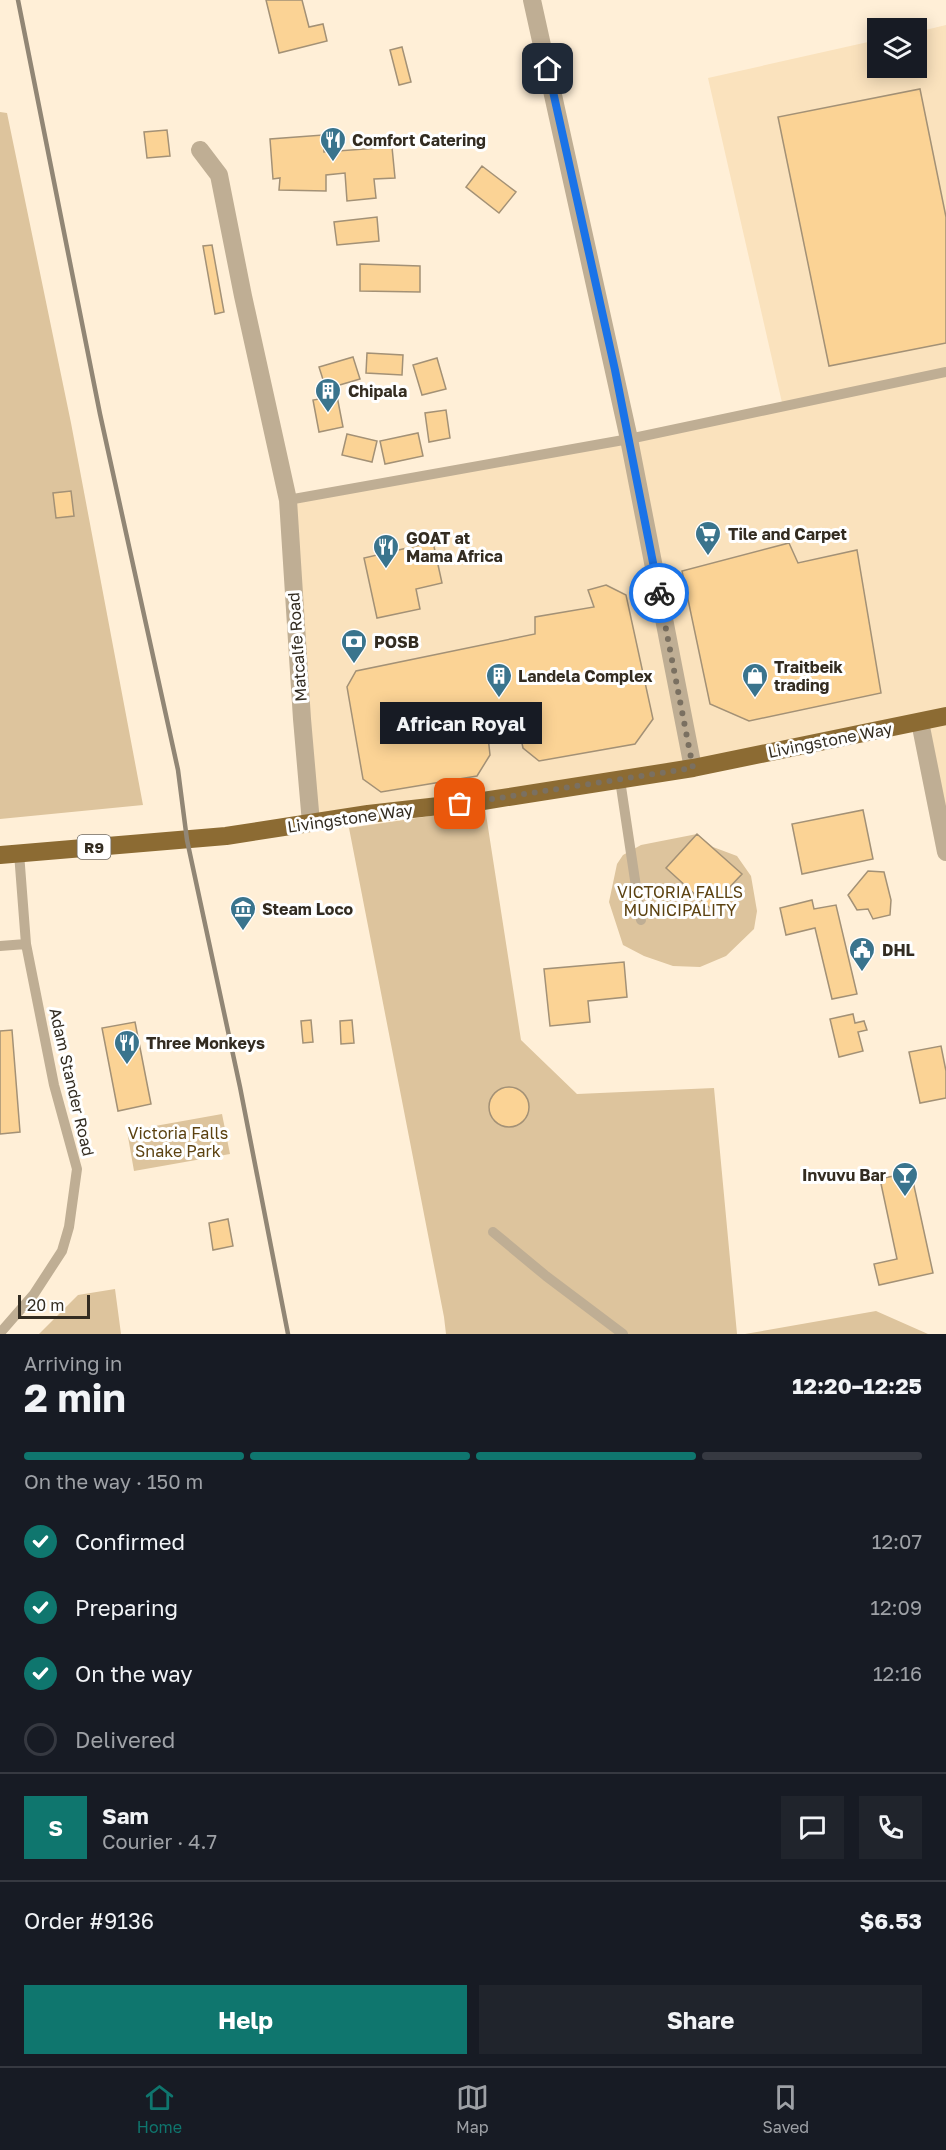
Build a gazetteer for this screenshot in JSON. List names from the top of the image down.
{
  "streets": {
    "highway": ["Livingstone Way", "R9"],
    "street": ["Matcalfe Road"],
    "lane": ["Adam Stander Road"]
  },
  "crossings": [
    ["Matcalfe Road", "Livingstone Way"],
    ["Livingstone Way", "Adam Stander Road"]
  ],
  "parks": ["VICTORIA FALLS MUNICIPALITY", "Victoria Falls Snake Park"],
  "places": {
    "restaurant": ["Comfort Catering", "GOAT at Mama Africa", "Three Monkeys"],
    "building": ["Chipala", "Landela Complex"],
    "supermarket": ["Tile and Carpet"],
    "bank": ["POSB"],
    "shop": ["Traitbeik trading"],
    "other": ["African Royal"],
    "museum": ["Steam Loco"],
    "public building": ["DHL"],
    "bar": ["Invuvu Bar"]
  },
  "scale_bar": "20 m",
  "page": {
    "bubble": "African Royal",
    "scale": "20 m",
    "heading": ["2 min", "Arriving in", "12:20–12:25"],
    "panel": [
      "Sam",
      "Courier · 4.7",
      "Order #9136",
      "$6.53"
    ],
    "bar": "On the way · 150 m",
    "list": [
      ["Confirmed", "12:07"],
      ["Preparing", "12:09"],
      ["On the way", "12:16"],
      "Delivered"
    ],
    "round": "S",
    "buttons": ["Help", "Share"],
    "tabs": ["Home", "Map", "Saved"]
  }
}
